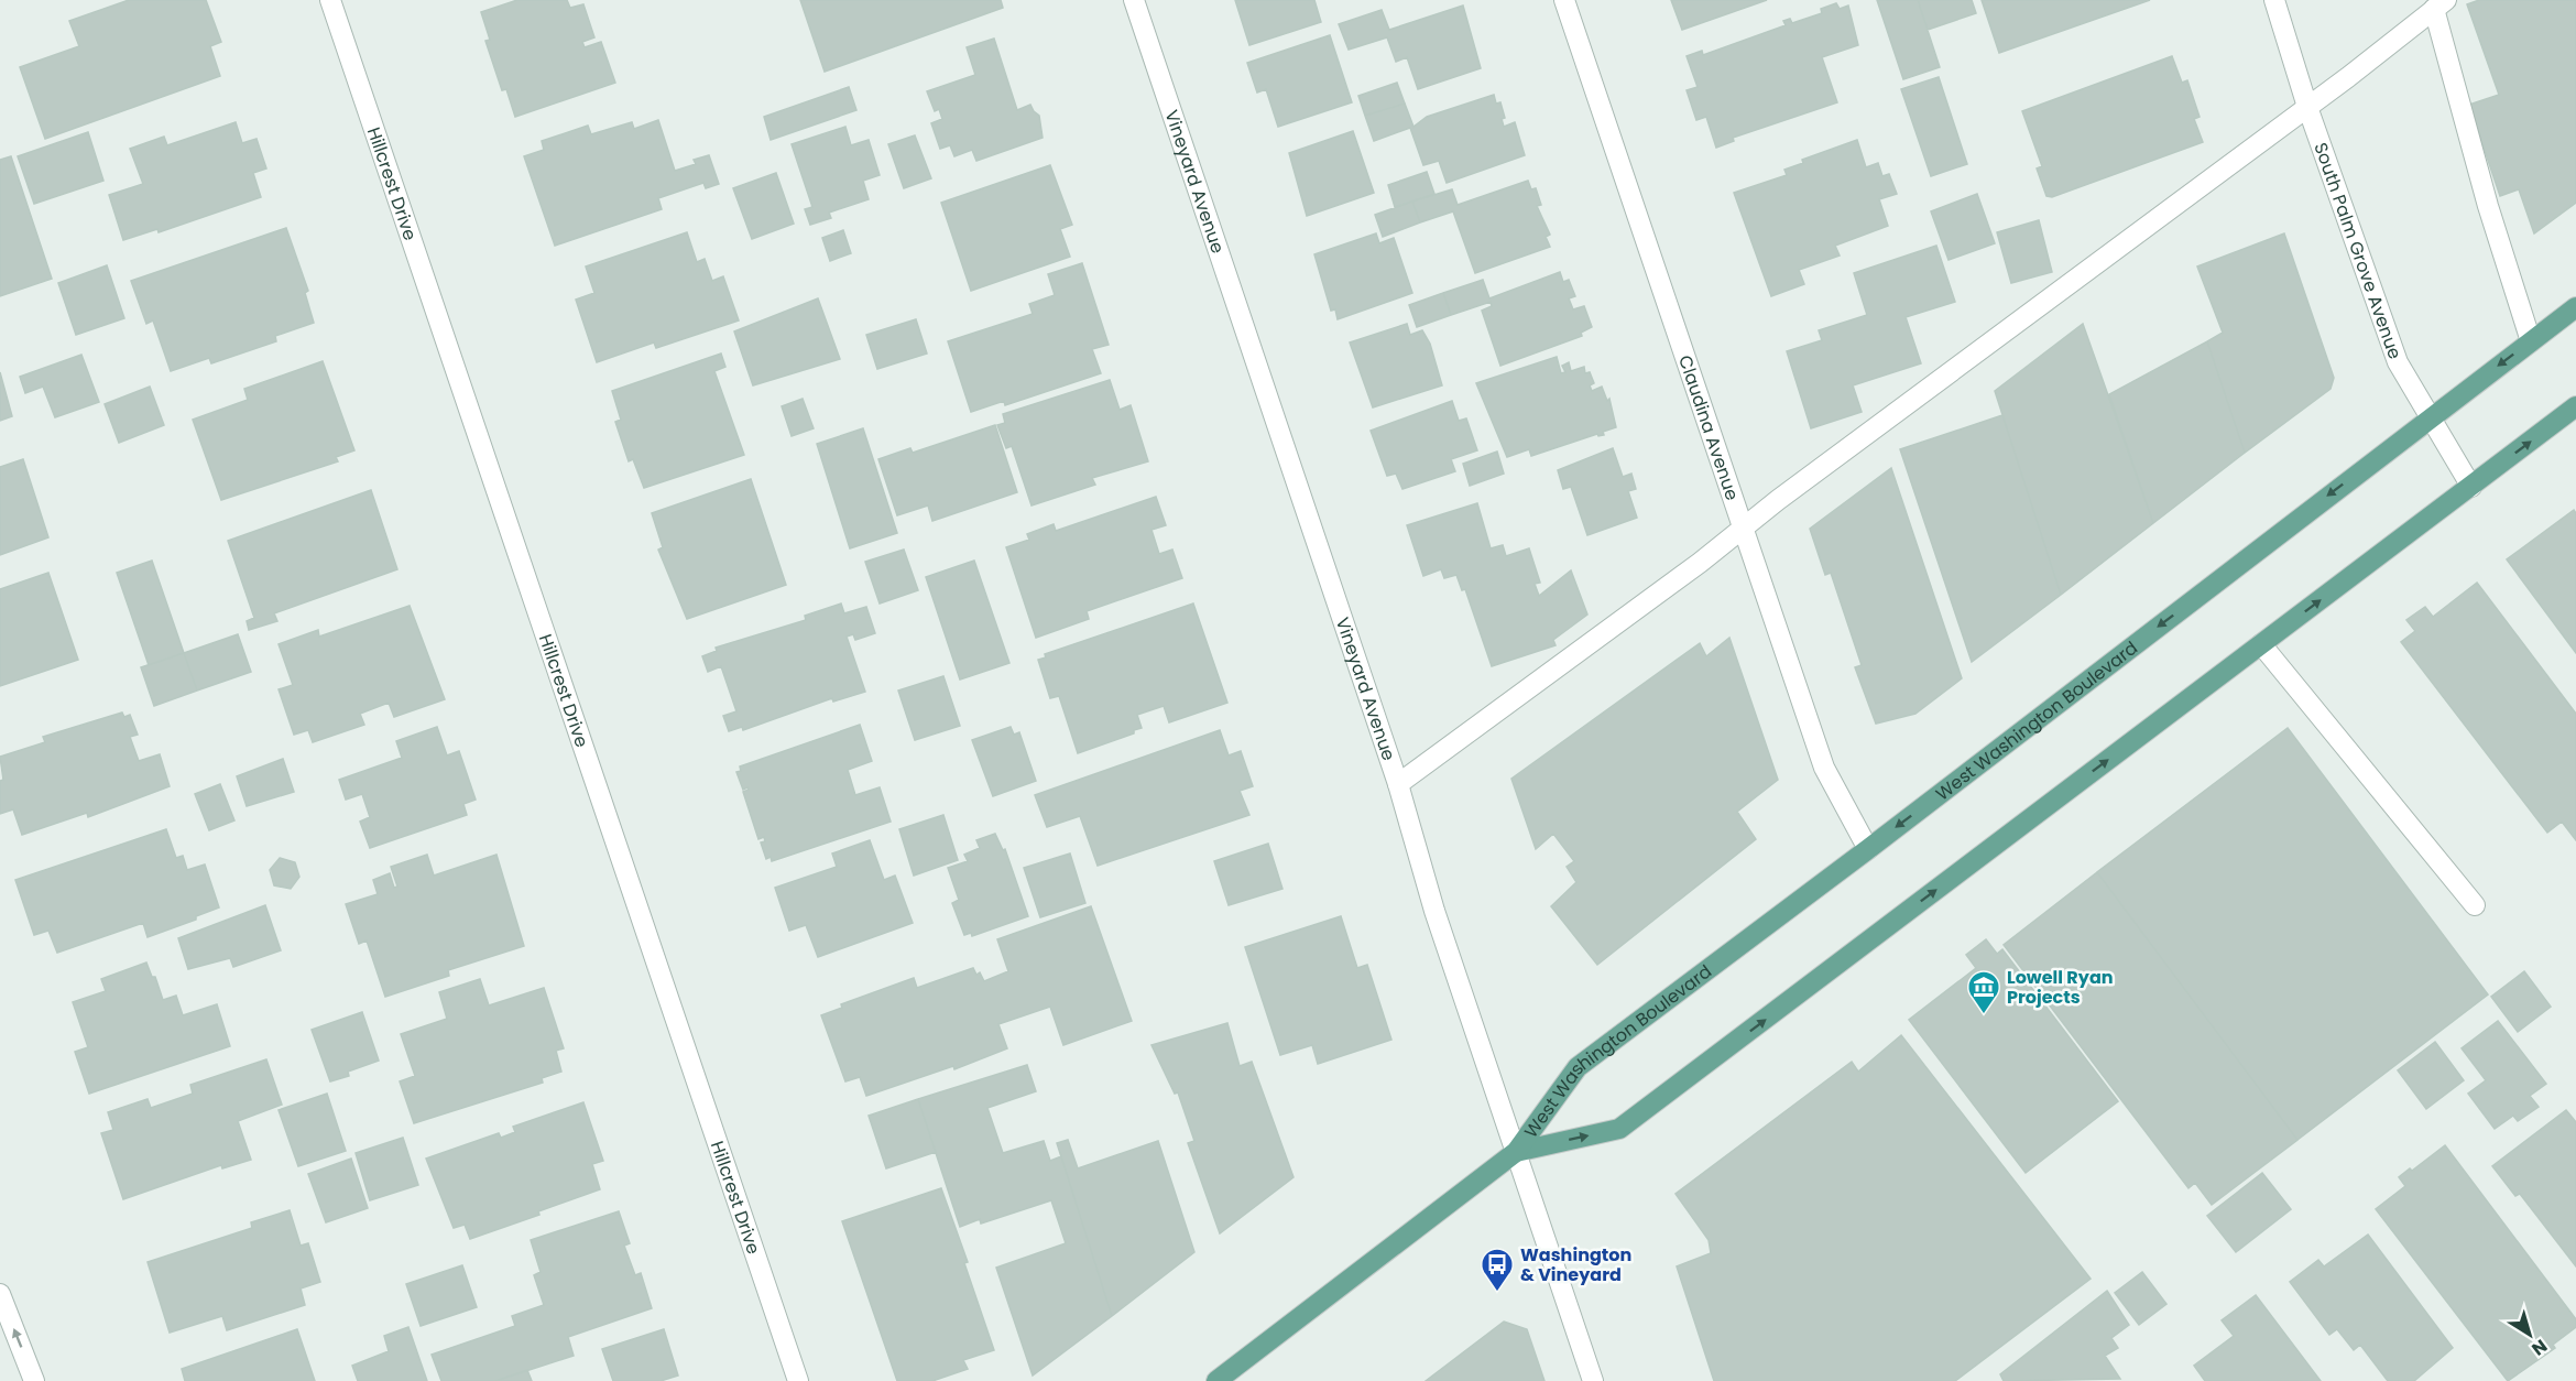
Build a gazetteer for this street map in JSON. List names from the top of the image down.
{
  "streets": {
    "main road": ["West Washington Boulevard"],
    "street": [
      "Vineyard Avenue",
      "Hillcrest Drive",
      "South Palm Grove Avenue",
      "Claudina Avenue"
    ]
  },
  "crossings": [
    ["Vineyard Avenue", "West Washington Boulevard"],
    ["South Palm Grove Avenue", "West Washington Boulevard"],
    ["Claudina Avenue", "West Washington Boulevard"]
  ],
  "places": {
    "museum": ["Lowell Ryan Projects"],
    "bus stop": ["Washington & Vineyard"]
  },
  "north": "bottom right"
}
